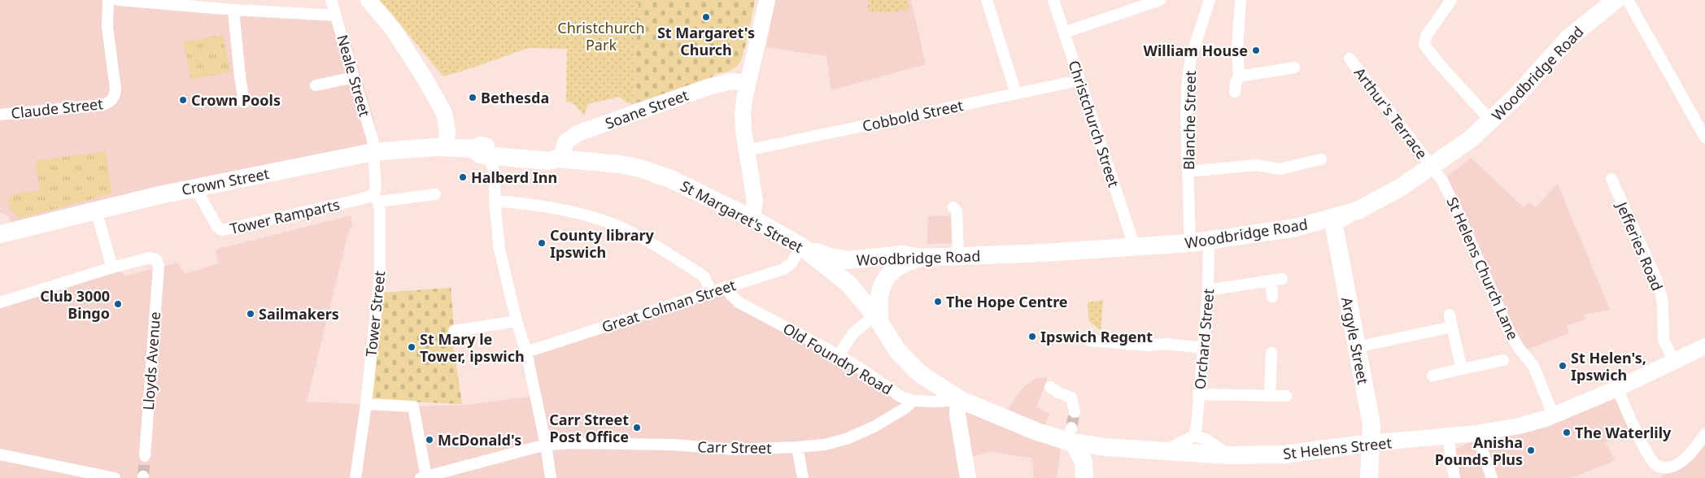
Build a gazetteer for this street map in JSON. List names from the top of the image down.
{
  "streets": {
    "main road": [
      "Woodbridge Road",
      "Soane Street",
      "Crown Street",
      "St Margaret's Street",
      "Argyle Street",
      "St Helens Street"
    ],
    "street": [
      "Neale Street",
      "Claude Street",
      "Arthur's Terrace",
      "Cobbold Street",
      "Blanche Street",
      "Christchurch Street",
      "Tower Ramparts",
      "Jefferies Road",
      "St Helens Church Lane",
      "Great Colman Street",
      "Tower Street",
      "Orchard Street",
      "Old Foundry Road",
      "Lloyds Avenue",
      "Carr Street"
    ]
  },
  "crossings": [
    ["Woodbridge Road", "Arthur's Terrace"],
    ["Woodbridge Road", "Blanche Street"],
    ["Woodbridge Road", "Christchurch Street"],
    ["Woodbridge Road", "St Margaret's Street"],
    ["Woodbridge Road", "St Helens Church Lane"],
    ["Woodbridge Road", "Great Colman Street"],
    ["Woodbridge Road", "Orchard Street"],
    ["Neale Street", "Crown Street"],
    ["Neale Street", "Tower Street"],
    ["Soane Street", "St Margaret's Street"],
    ["Arthur's Terrace", "St Helens Church Lane"],
    ["Cobbold Street", "Christchurch Street"],
    ["Crown Street", "Tower Ramparts"],
    ["Crown Street", "St Margaret's Street"],
    ["Crown Street", "Tower Street"],
    ["Tower Ramparts", "Tower Street"],
    ["St Margaret's Street", "Great Colman Street"],
    ["St Margaret's Street", "Old Foundry Road"],
    ["St Margaret's Street", "St Helens Street"],
    ["Jefferies Road", "St Helens Street"],
    ["Great Colman Street", "Old Foundry Road"],
    ["Argyle Street", "St Helens Street"],
    ["Old Foundry Road", "Carr Street"],
    ["Old Foundry Road", "St Helens Street"]
  ],
  "parks": ["Christchurch Park"],
  "places": [
    "St Margaret's Church",
    "William House",
    "Bethesda",
    "Crown Pools",
    "Halberd Inn",
    "County library Ipswich",
    "The Hope Centre",
    "Club 3000 Bingo",
    "Sailmakers",
    "Ipswich Regent",
    "St Mary le Tower, ipswich",
    "St Helen's, Ipswich",
    "Carr Street Post Office",
    "The Waterlily",
    "McDonald's",
    "Anisha Pounds Plus"
  ]
}
